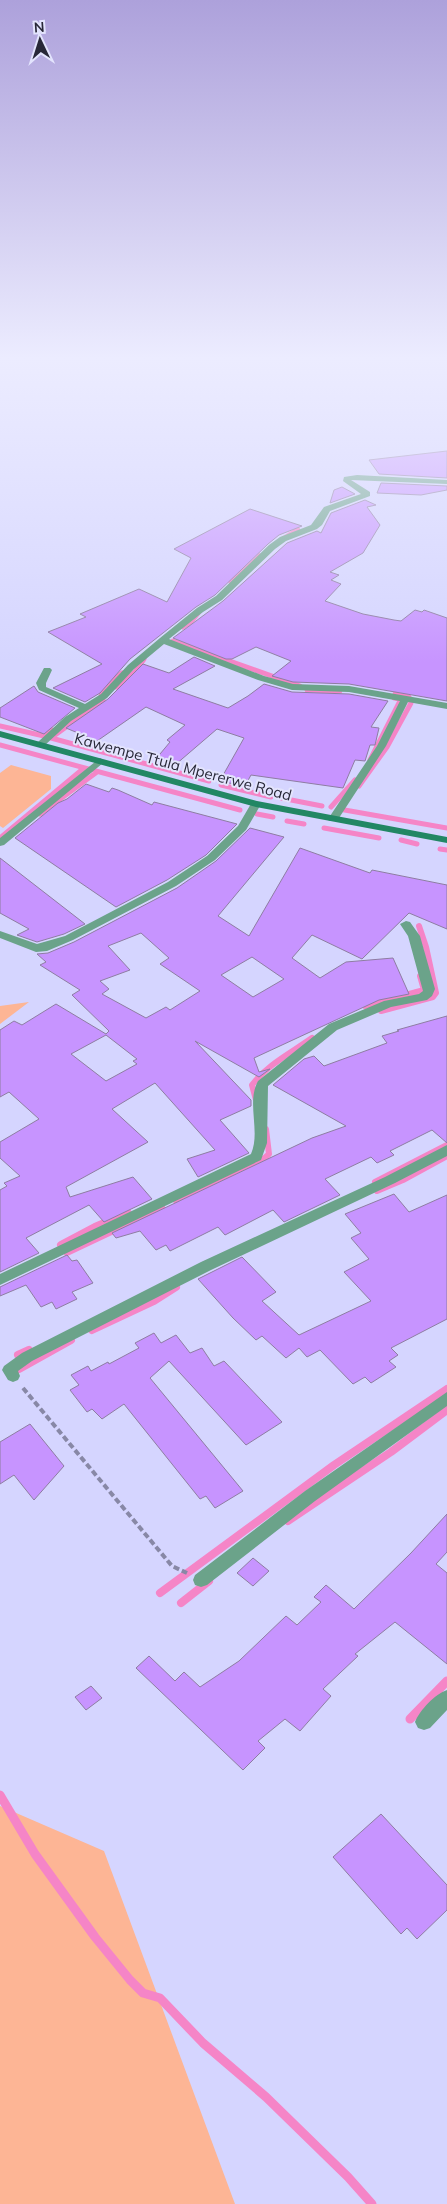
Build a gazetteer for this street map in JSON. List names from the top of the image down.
{
  "streets": {
    "street": ["Kawempe Ttula Mpererwe Road"]
  },
  "north": "top"
}
